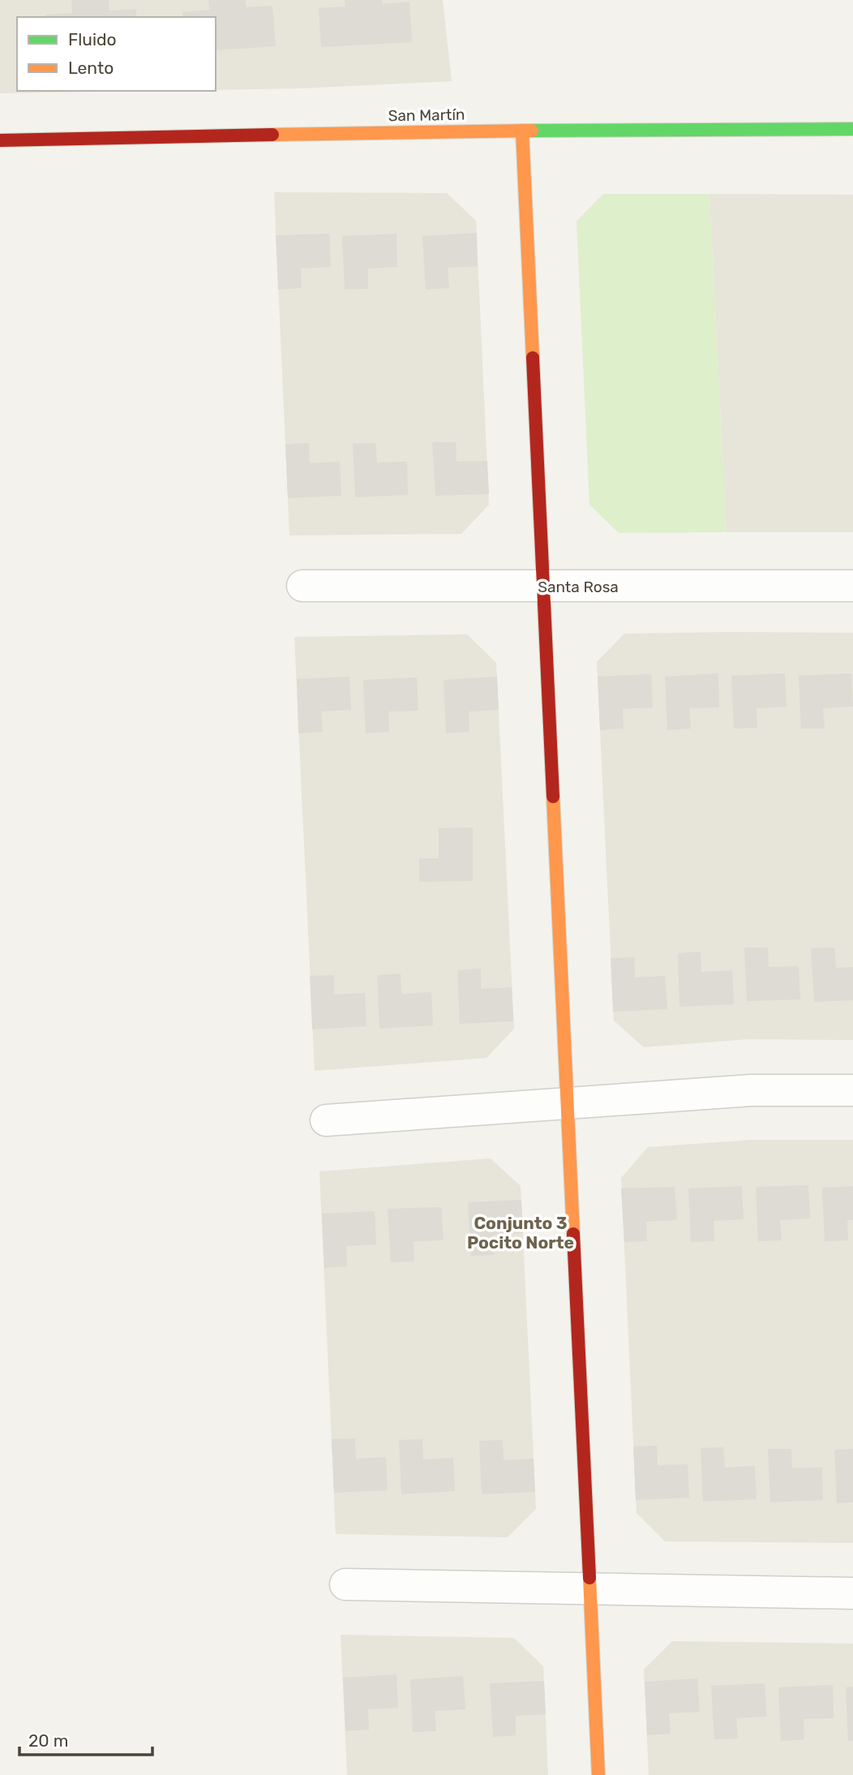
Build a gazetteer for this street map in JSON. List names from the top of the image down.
{
  "streets": {
    "street": ["San Martín", "Santa Rosa"]
  },
  "districts": ["Conjunto 3 Pocito Norte"],
  "legend": ["Fluido", "Lento"],
  "scale_bar": "20 m"
}
